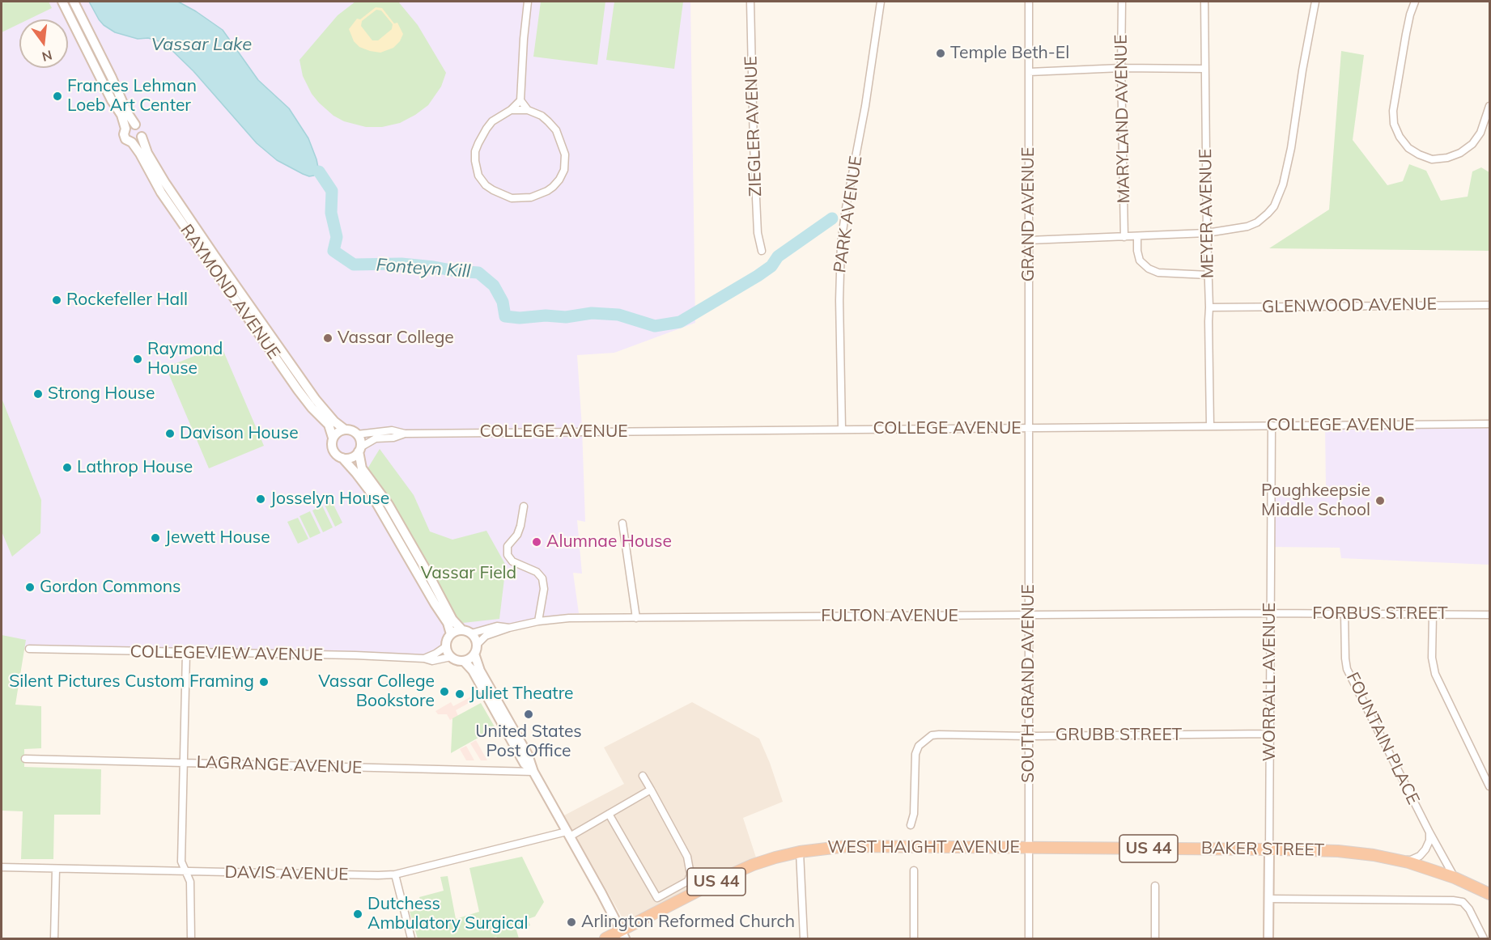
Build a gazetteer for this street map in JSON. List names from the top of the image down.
{
  "streets": {
    "highway": ["WEST HAIGHT AVENUE", "US 44", "BAKER STREET"],
    "main road": ["RAYMOND AVENUE", "WORRALL AVENUE"],
    "street": [
      "MARYLAND AVENUE",
      "ZIEGLER AVENUE",
      "MEYER AVENUE",
      "PARK AVENUE",
      "GRAND AVENUE",
      "GLENWOOD AVENUE",
      "COLLEGE AVENUE",
      "FORBUS STREET",
      "FULTON AVENUE",
      "COLLEGEVIEW AVENUE",
      "SOUTH GRAND AVENUE",
      "GRUBB STREET",
      "FOUNTAIN PLACE",
      "LAGRANGE AVENUE",
      "DAVIS AVENUE"
    ]
  },
  "crossings": [
    ["MEYER AVENUE", "GLENWOOD AVENUE"],
    ["MEYER AVENUE", "COLLEGE AVENUE"],
    ["PARK AVENUE", "COLLEGE AVENUE"],
    ["GRAND AVENUE", "COLLEGE AVENUE"],
    ["GRAND AVENUE", "SOUTH GRAND AVENUE"],
    ["RAYMOND AVENUE", "COLLEGE AVENUE"],
    ["COLLEGE AVENUE", "WORRALL AVENUE"],
    ["COLLEGE AVENUE", "SOUTH GRAND AVENUE"],
    ["FORBUS STREET", "FULTON AVENUE"],
    ["FORBUS STREET", "WORRALL AVENUE"],
    ["FORBUS STREET", "FOUNTAIN PLACE"],
    ["FULTON AVENUE", "COLLEGEVIEW AVENUE"],
    ["FULTON AVENUE", "WORRALL AVENUE"],
    ["FULTON AVENUE", "SOUTH GRAND AVENUE"],
    ["WORRALL AVENUE", "GRUBB STREET"],
    ["WORRALL AVENUE", "BAKER STREET"],
    ["SOUTH GRAND AVENUE", "GRUBB STREET"],
    ["SOUTH GRAND AVENUE", "WEST HAIGHT AVENUE"],
    ["SOUTH GRAND AVENUE", "BAKER STREET"],
    ["FOUNTAIN PLACE", "BAKER STREET"],
    ["WEST HAIGHT AVENUE", "BAKER STREET"]
  ],
  "water": ["Vassar Lake", "Fonteyn Kill"],
  "parks": ["Vassar Field"],
  "places": [
    "Temple Beth-El",
    "Frances Lehman Loeb Art Center",
    "Rockefeller Hall",
    "Vassar College",
    "Raymond House",
    "Strong House",
    "Davison House",
    "Lathrop House",
    "Josselyn House",
    "Poughkeepsie Middle School",
    "Jewett House",
    "Alumnae House",
    "Gordon Commons",
    "Silent Pictures Custom Framing",
    "Vassar College Bookstore",
    "Juliet Theatre",
    "United States Post Office",
    "Dutchess Ambulatory Surgical",
    "Arlington Reformed Church"
  ],
  "north": "bottom"
}
